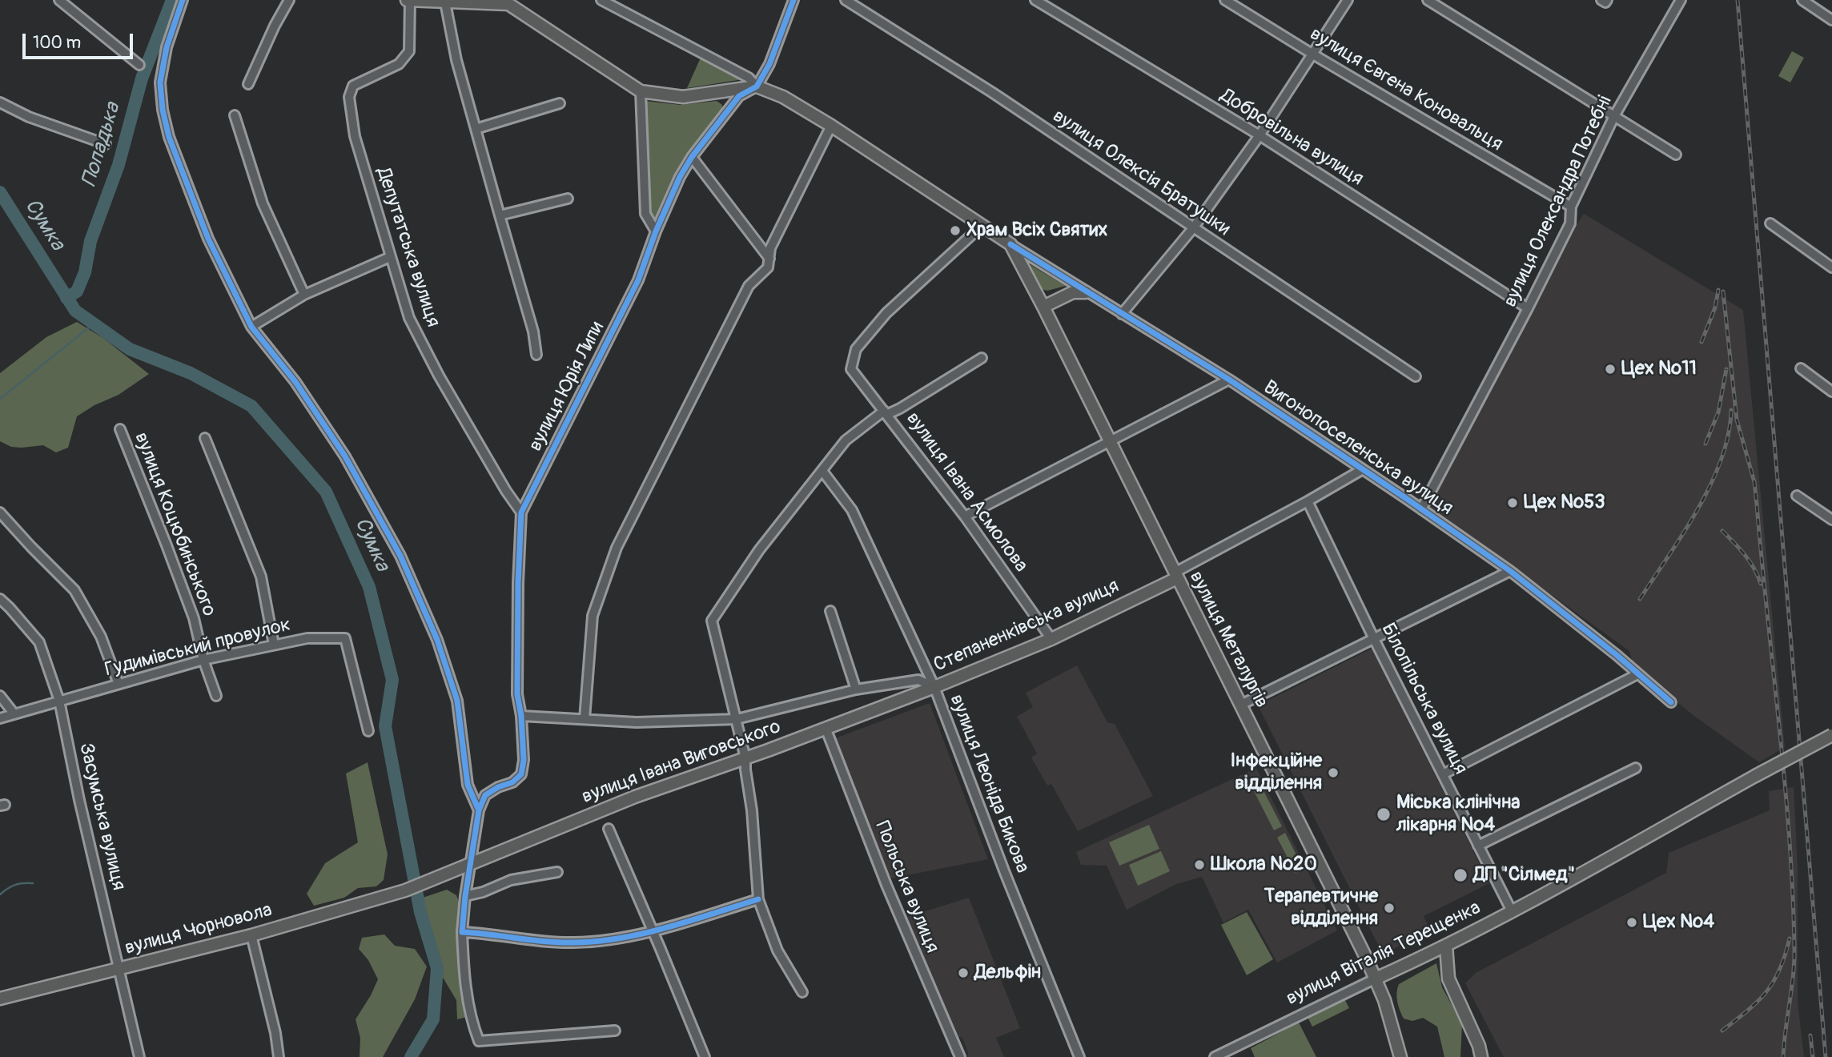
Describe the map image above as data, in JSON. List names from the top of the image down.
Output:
{
  "streets": {
    "main road": [
      "Вигонопоселенська вулиця",
      "Степаненківська вулиця",
      "вулиця Металургів",
      "вулиця Івана Виговського",
      "вулиця Чорновола",
      "вулиця Віталія Терещенка"
    ],
    "street": [
      "вулиця Євгена Коновальця",
      "Добровільна вулиця",
      "вулиця Олексія Братушки",
      "вулиця Олександра Потебні",
      "Депутатська вулиця",
      "вулиця Юрія Липи",
      "вулиця Івана Асмолова",
      "вулиця Коцюбинського",
      "Гудимівський провулок",
      "Білопільська вулиця",
      "вулиця Леоніда Бикова",
      "Засумська вулиця",
      "Польська вулиця"
    ]
  },
  "crossings": [
    ["вулиця Євгена Коновальця", "вулиця Олександра Потебні"],
    ["Добровільна вулиця", "вулиця Олександра Потебні"],
    ["вулиця Олександра Потебні", "Вигонопоселенська вулиця"],
    ["Депутатська вулиця", "вулиця Юрія Липи"],
    ["вулиця Юрія Липи", "Вигонопоселенська вулиця"],
    ["вулиця Юрія Липи", "Степаненківська вулиця"],
    ["Вигонопоселенська вулиця", "вулиця Івана Асмолова"],
    ["Вигонопоселенська вулиця", "Степаненківська вулиця"],
    ["Вигонопоселенська вулиця", "вулиця Металургів"],
    ["вулиця Івана Асмолова", "Степаненківська вулиця"],
    ["вулиця Коцюбинського", "Гудимівський провулок"],
    ["Степаненківська вулиця", "вулиця Металургів"],
    ["Степаненківська вулиця", "Білопільська вулиця"],
    ["Степаненківська вулиця", "вулиця Івана Виговського"],
    ["Степаненківська вулиця", "вулиця Леоніда Бикова"],
    ["вулиця Металургів", "вулиця Віталія Терещенка"],
    ["Гудимівський провулок", "Засумська вулиця"],
    ["Білопільська вулиця", "вулиця Віталія Терещенка"],
    ["вулиця Івана Виговського", "вулиця Леоніда Бикова"],
    ["вулиця Івана Виговського", "Польська вулиця"],
    ["вулиця Івана Виговського", "вулиця Чорновола"],
    ["Засумська вулиця", "вулиця Чорновола"]
  ],
  "water": ["Попадька", "Сумка"],
  "places": [
    "Храм Всіх Святих",
    "Цех №11",
    "Цех №53",
    "Інфекційне відділення",
    "Міська клінічна лікарня №4",
    "Школа №20",
    "ДП \"Сілмед\"",
    "Терапевтичне відділення",
    "Цех №4",
    "Дельфін"
  ],
  "scale_bar": "100 m"
}
